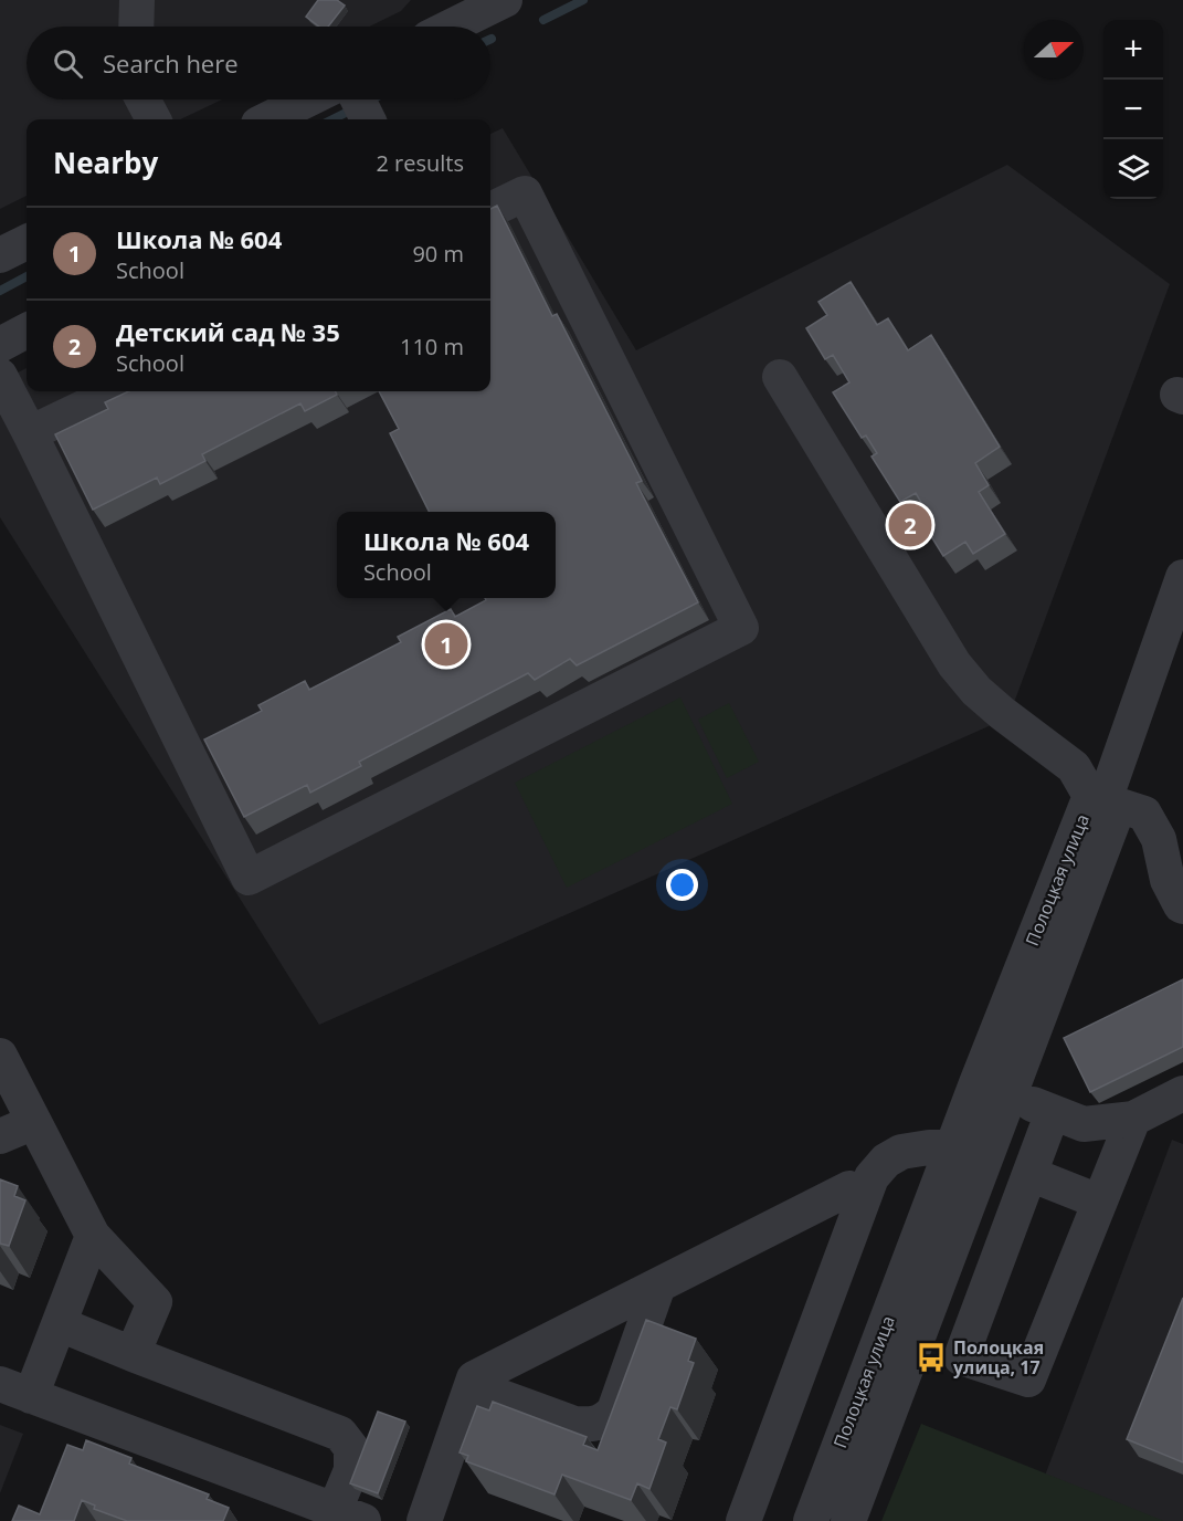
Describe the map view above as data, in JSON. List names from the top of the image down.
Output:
{
  "streets": {
    "street": ["Полоцкая улица"]
  },
  "places": {
    "bus stop": ["Полоцкая улица, 17"]
  },
  "north": "right",
  "page": {
    "map_buttons": ["+", "−"],
    "search": "Search here",
    "heading": ["Nearby", "2 results"],
    "list": [
      {
        "mark": "1",
        "name": "Школа № 604",
        "note": "School",
        "value": "90 m"
      },
      {
        "mark": "2",
        "name": "Детский сад № 35",
        "note": "School",
        "value": "110 m"
      }
    ],
    "pins": ["2", "1"],
    "popup": ["Школа № 604", "School"]
  }
}
